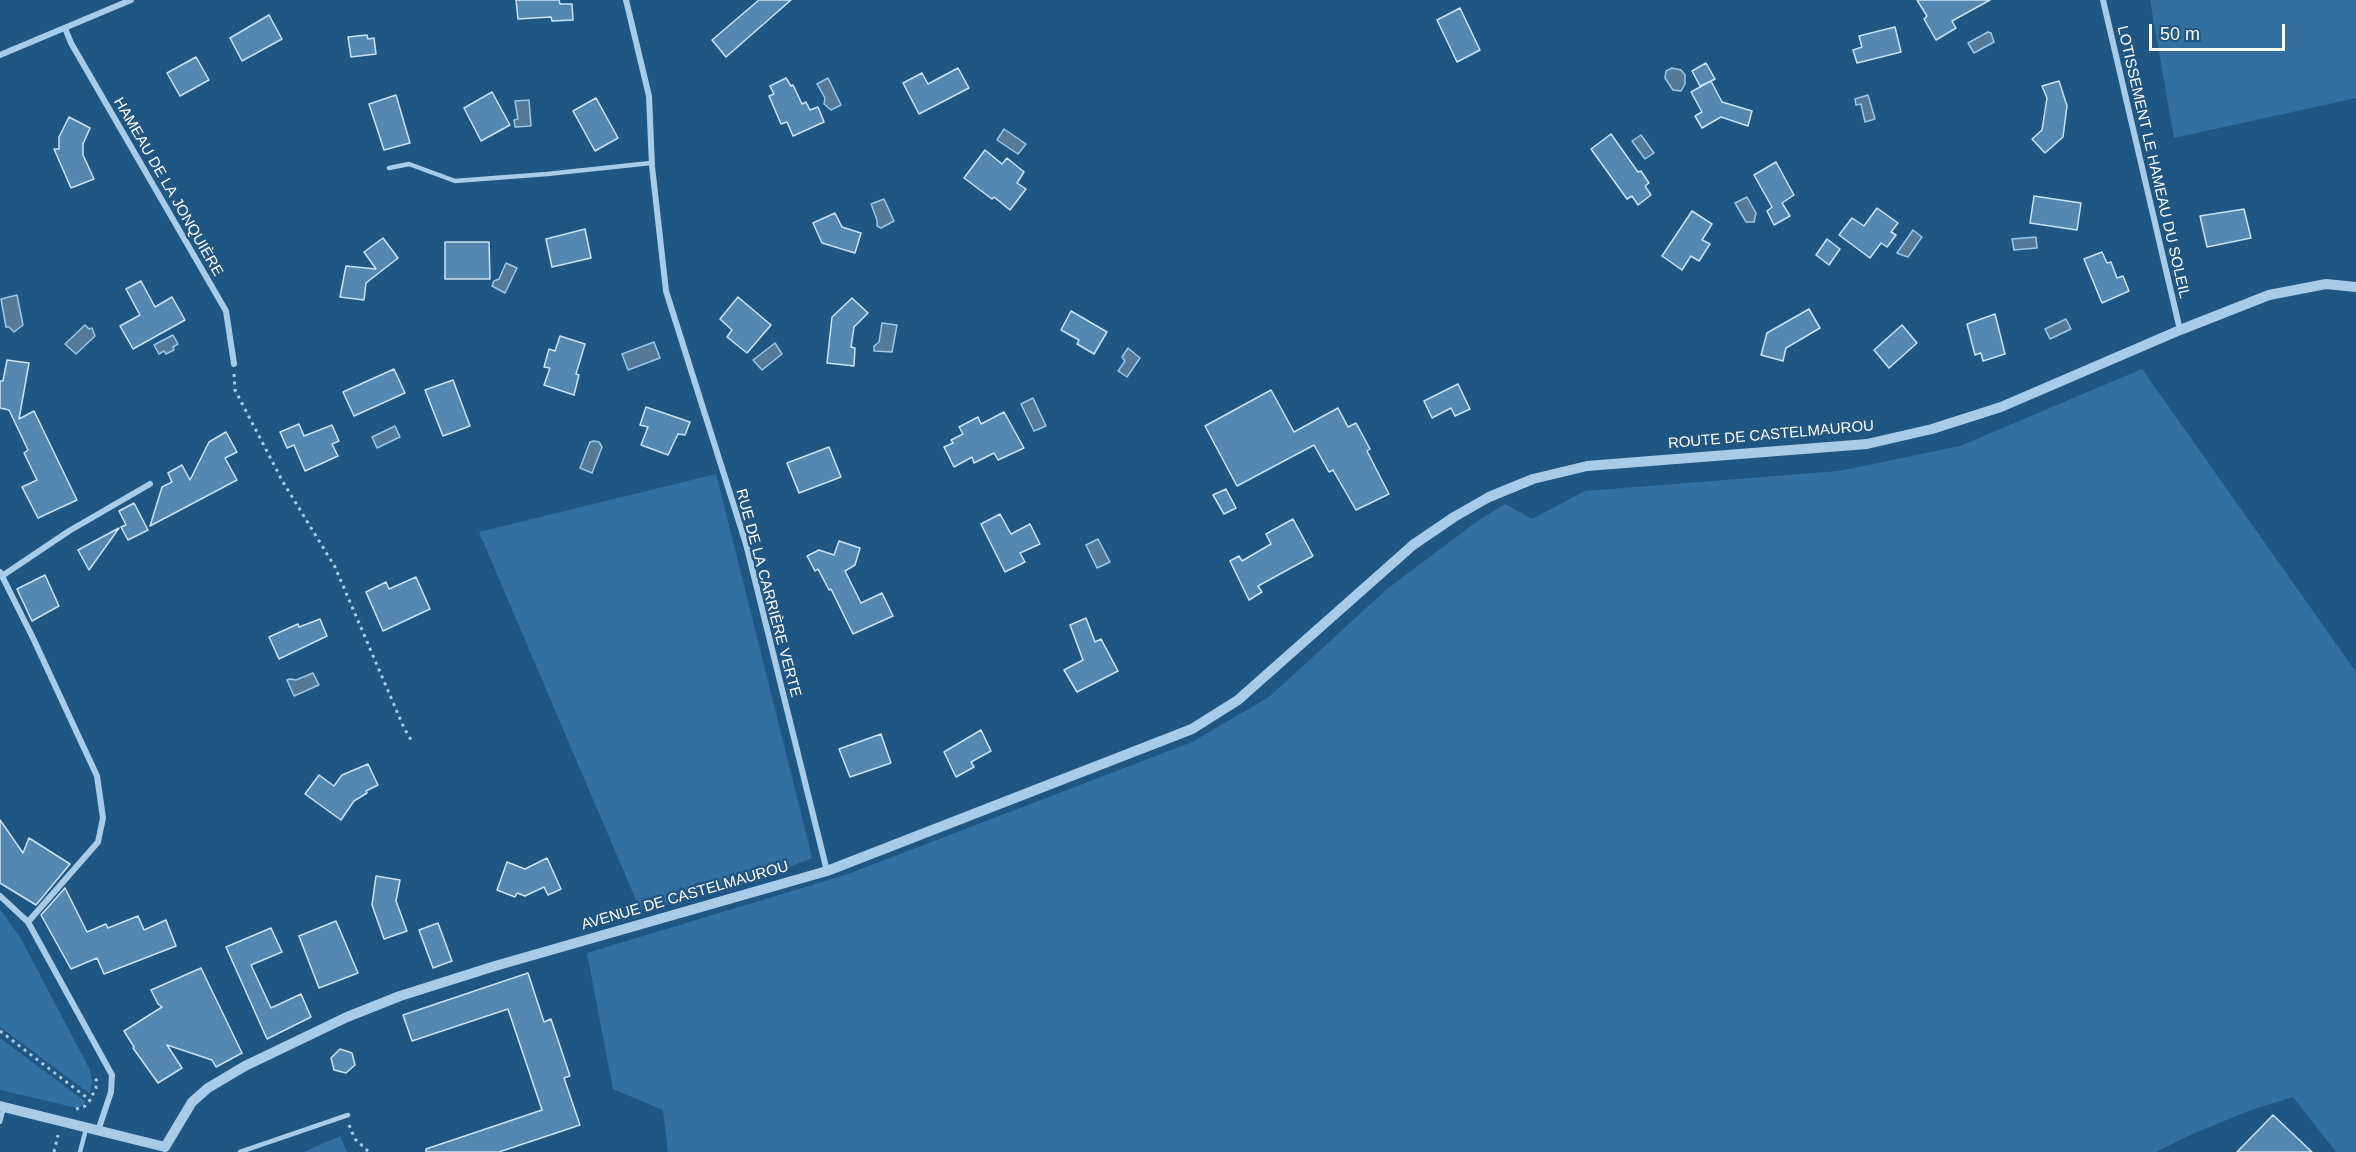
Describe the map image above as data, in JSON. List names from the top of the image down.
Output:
{
  "streets": {
    "street": [
      "LOTISSEMENT LE HAMEAU DU SOLEIL",
      "HAMEAU DE LA JONQUIÈRE",
      "ROUTE DE CASTELMAUROU",
      "RUE DE LA CARRIÈRE VERTE",
      "AVENUE DE CASTELMAUROU"
    ]
  },
  "crossings": [
    ["LOTISSEMENT LE HAMEAU DU SOLEIL", "ROUTE DE CASTELMAUROU"],
    ["ROUTE DE CASTELMAUROU", "AVENUE DE CASTELMAUROU"],
    ["RUE DE LA CARRIÈRE VERTE", "AVENUE DE CASTELMAUROU"]
  ],
  "scale_bar": "50 m"
}
